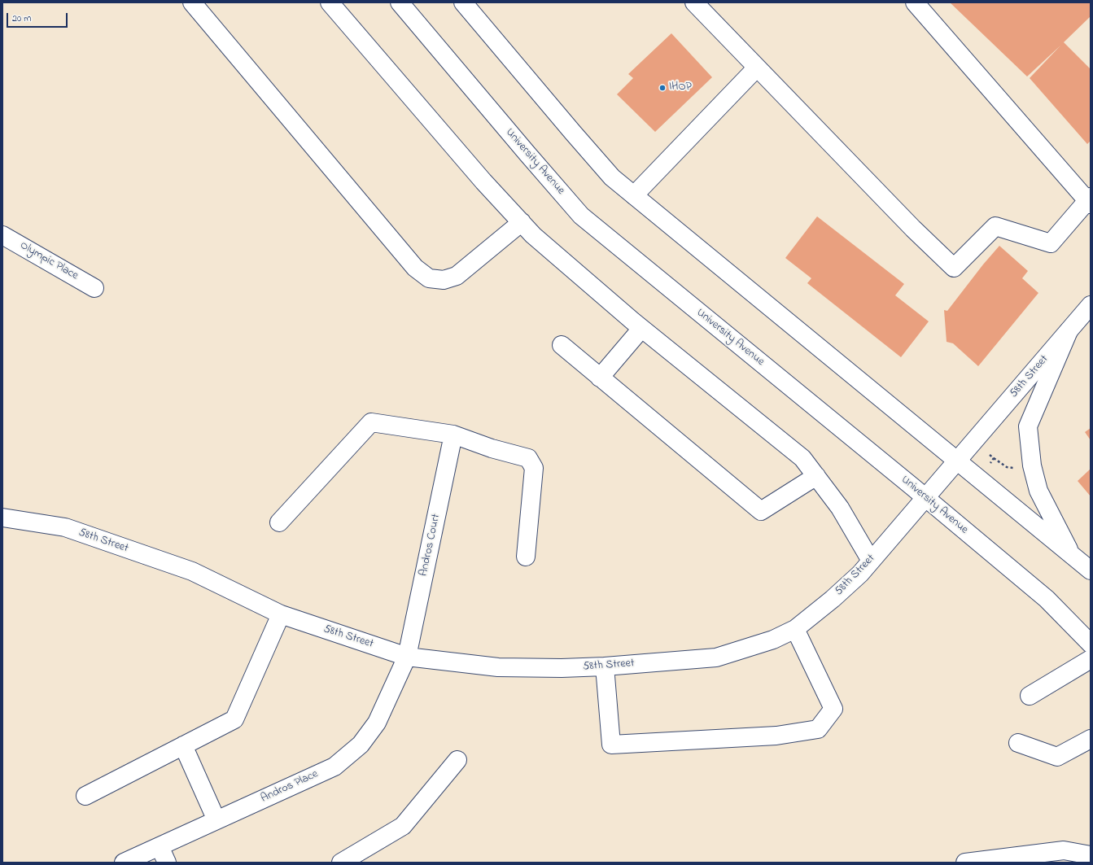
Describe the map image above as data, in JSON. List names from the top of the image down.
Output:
{
  "streets": {
    "main road": [
      "University Avenue",
      "Olympic Place",
      "58th Street",
      "Andros Court",
      "Andros Place"
    ]
  },
  "crossings": [
    ["University Avenue", "58th Street"],
    ["58th Street", "Andros Court"],
    ["58th Street", "Andros Place"],
    ["Andros Court", "Andros Place"]
  ],
  "places": ["IHOP"],
  "scale_bar": "20 m"
}
